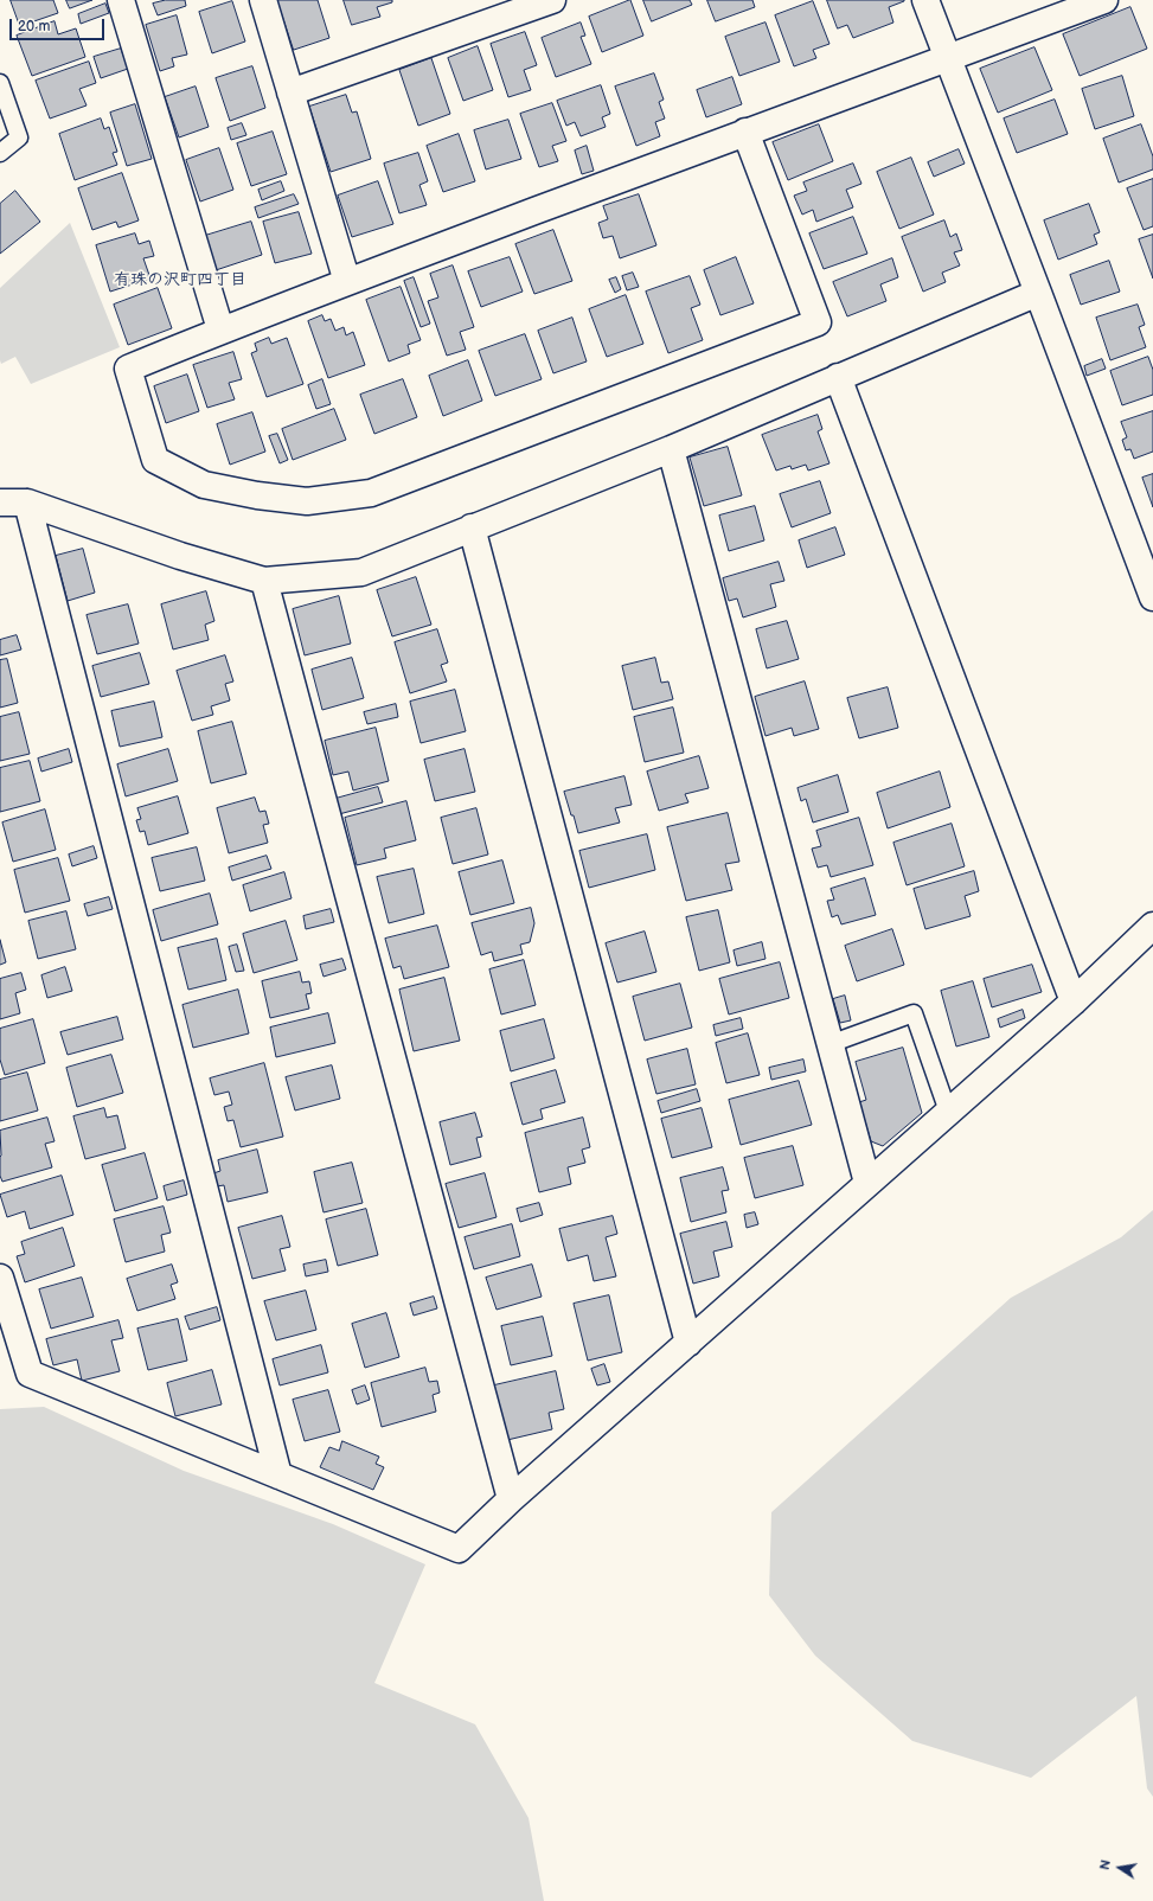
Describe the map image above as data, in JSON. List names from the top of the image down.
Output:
{
  "districts": ["有珠の沢町四丁目"],
  "scale_bar": "20 m",
  "north": "left"
}
